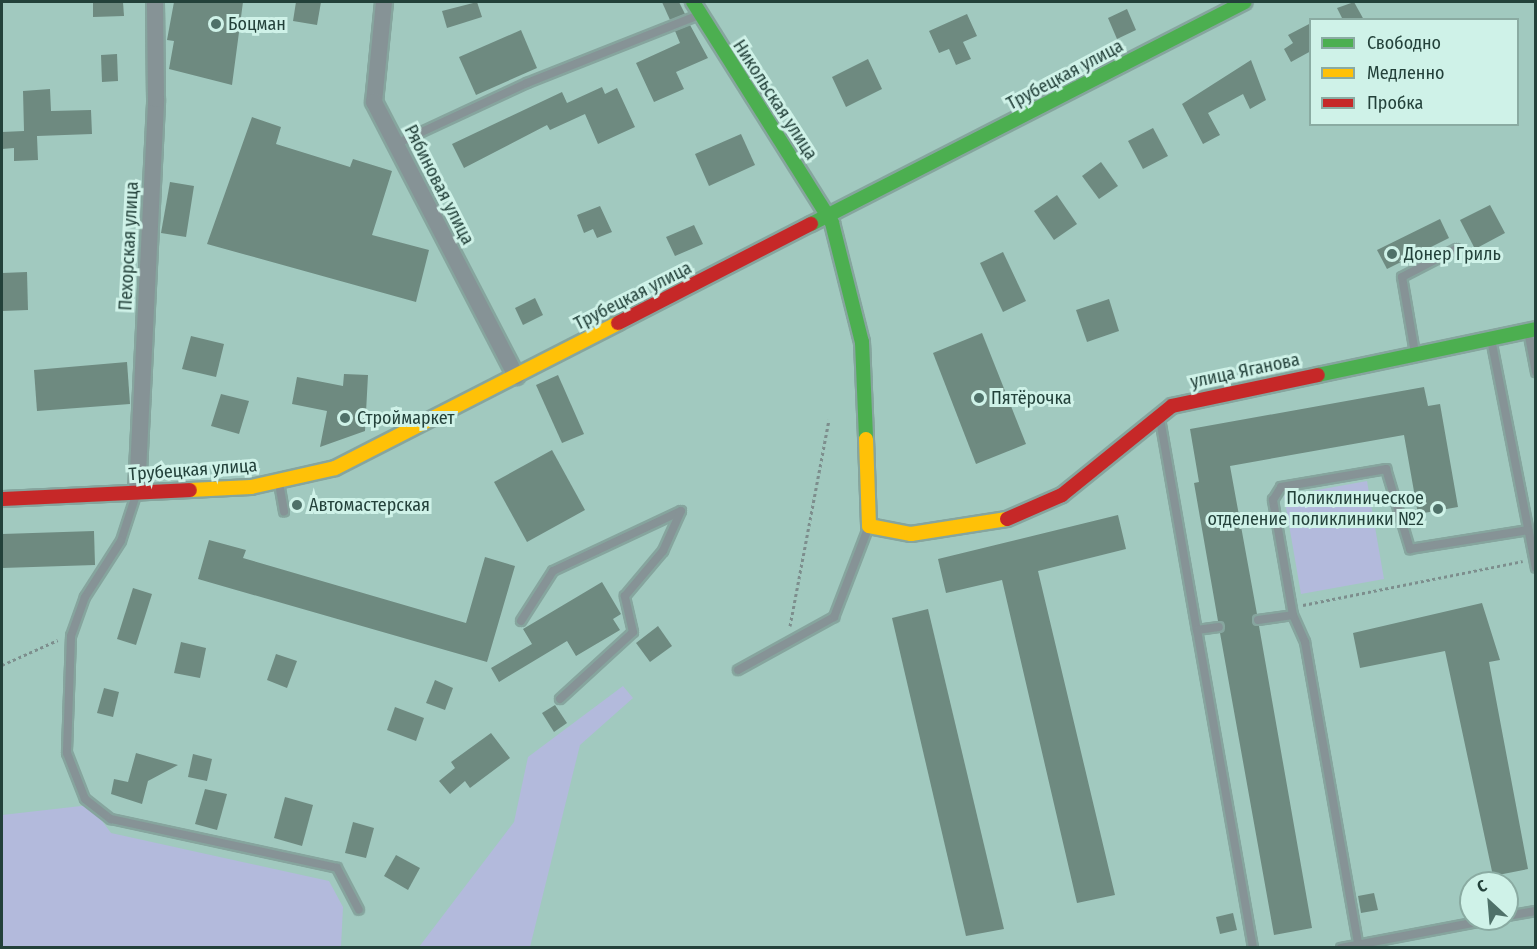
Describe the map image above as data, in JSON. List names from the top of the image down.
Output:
{
  "streets": {
    "main road": ["Трубецкая улица", "Никольская улица", "улица Яганова"],
    "street": ["Рябиновая улица", "Пехорская улица"]
  },
  "crossings": [
    ["Трубецкая улица", "Никольская улица"],
    ["Трубецкая улица", "Рябиновая улица"],
    ["Трубецкая улица", "Пехорская улица"],
    ["Никольская улица", "улица Яганова"]
  ],
  "places": [
    "Боцман",
    "Донер Гриль",
    "Пятёрочка",
    "Строймаркет",
    "Автомастерская",
    "Поликлиническое отделение поликлиники №2"
  ],
  "legend": ["Свободно", "Медленно", "Пробка"],
  "north": "top left"
}
